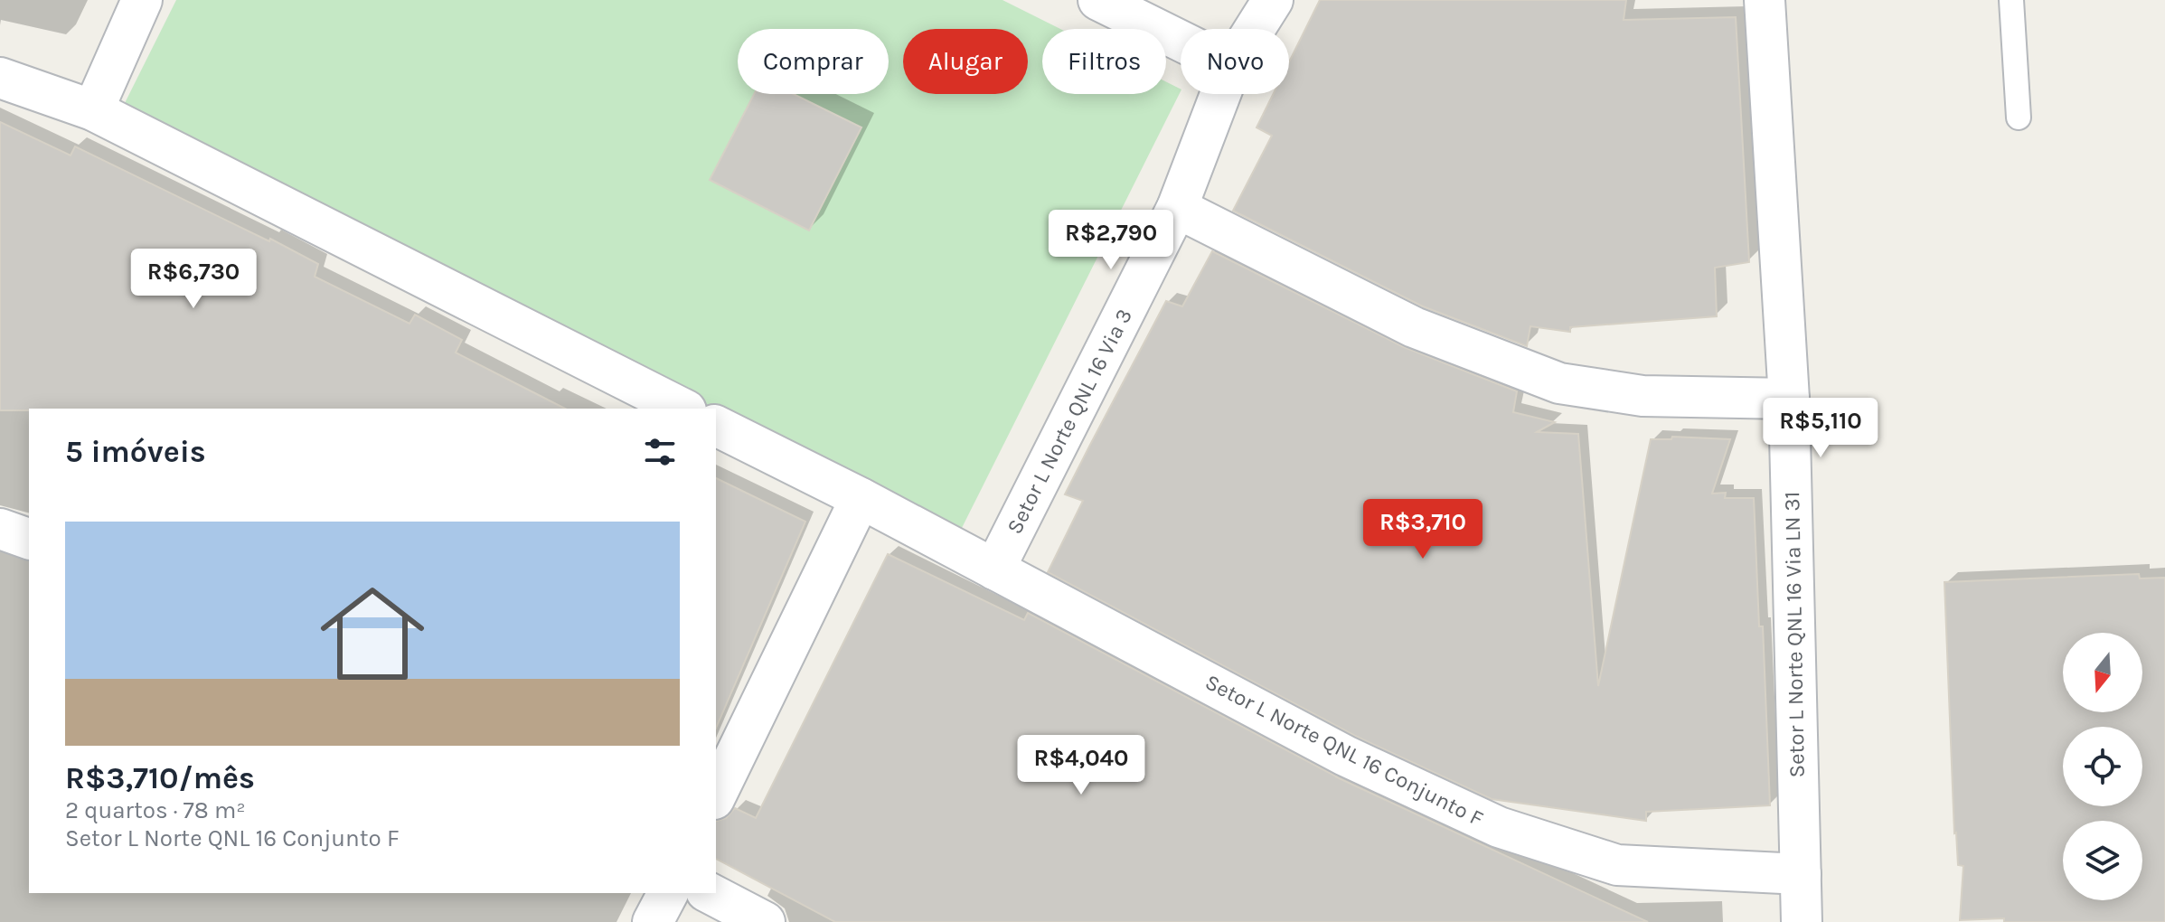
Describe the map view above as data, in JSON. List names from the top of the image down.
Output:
{
  "streets": {
    "street": ["Setor L Norte QNL 16 Via 3", "Setor L Norte QNL 16 Via LN 31", "Setor L Norte QNL 16 Conjunto F"]
  },
  "crossings": [
    ["Setor L Norte QNL 16 Via 3", "Setor L Norte QNL 16 Conjunto F"],
    ["Setor L Norte QNL 16 Via LN 31", "Setor L Norte QNL 16 Conjunto F"]
  ],
  "north": "bottom",
  "page": {
    "chip": [
      "Comprar",
      "Alugar",
      "Filtros",
      "Novo"
    ],
    "price": [
      "R$2,790",
      "R$6,730",
      "R$5,110",
      "R$3,710",
      "R$4,040"
    ],
    "heading": "5 imóveis",
    "list": [
      {
        "name": "R$3,710/mês",
        "note": "2 quartos · 78 m² · Setor L Norte QNL 16 Conjunto F"
      }
    ]
  }
}
